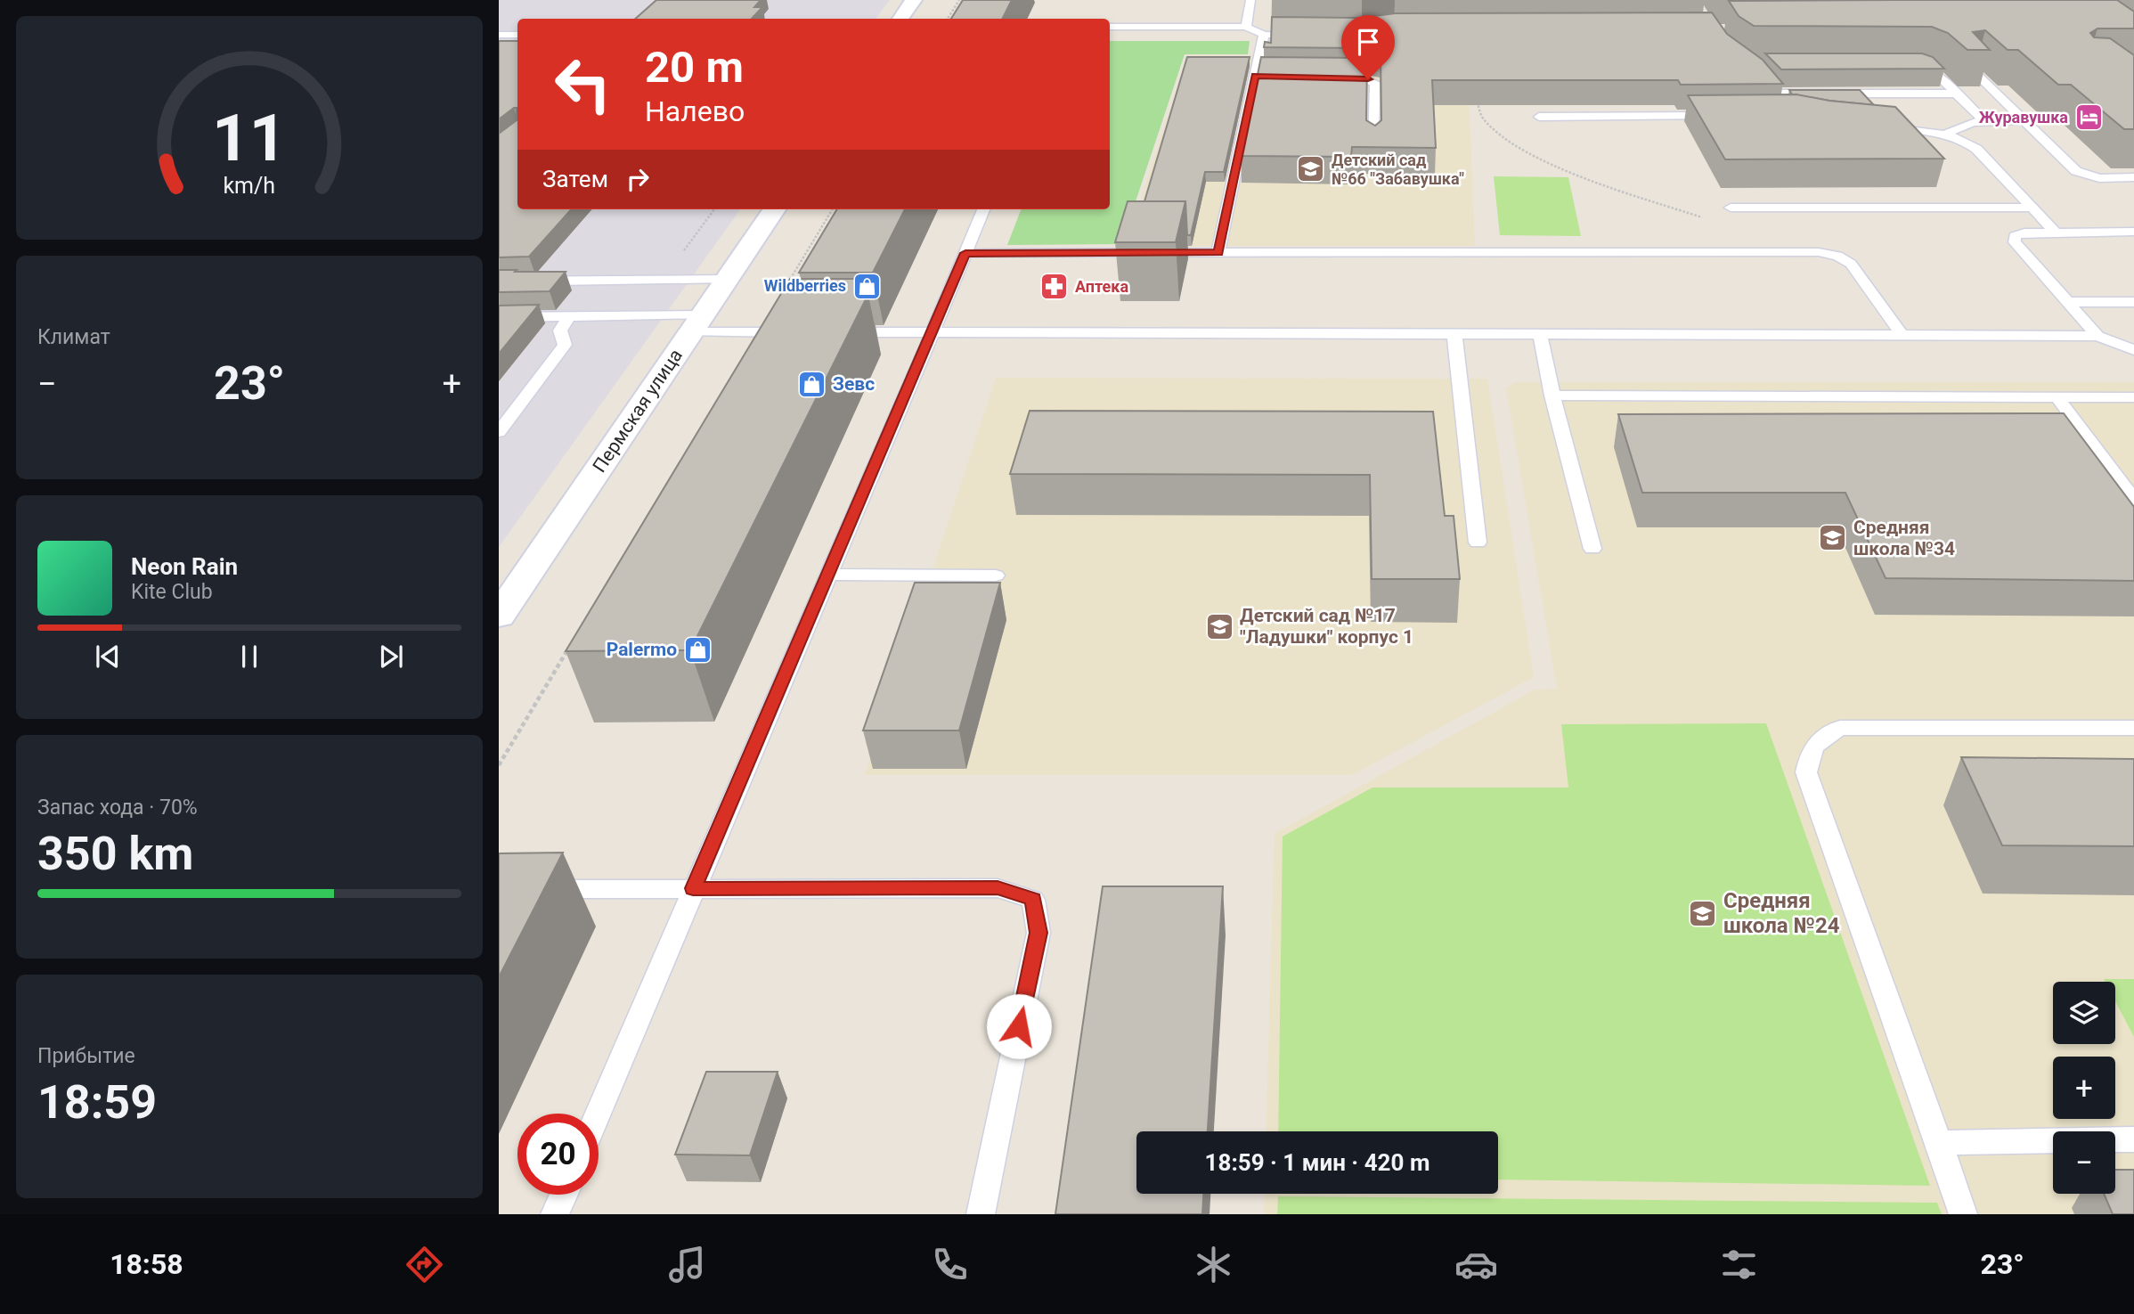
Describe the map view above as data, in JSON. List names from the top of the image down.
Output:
{
  "streets": {
    "street": ["Пермская улица"]
  },
  "places": {
    "hotel": ["Журавушка"],
    "school or university": [
      "Детский сад №66 \"Забавушка\"",
      "Средняя школа №34",
      "Детский сад №17 \"Ладушки\" корпус 1",
      "Средняя школа №24"
    ],
    "shop": ["Wildberries", "Зевс", "Palermo"],
    "pharmacy": ["Аптека"]
  },
  "page": {
    "turn": ["20 m", "Налево"],
    "then": "Затем",
    "tile": [
      "Климат",
      ["Запас хода · 70%", "350 km"],
      ["Прибытие", "18:59"]
    ],
    "heat": ["−", "23°", "+"],
    "song": ["Neon Rain", "Kite Club"],
    "map_buttons": ["+", "−"],
    "limit": "20",
    "trip": "18:59 · 1 мин · 420 m",
    "tabs": ["18:58", "23°"],
    "gauge": ["11", "km/h"]
  }
}
